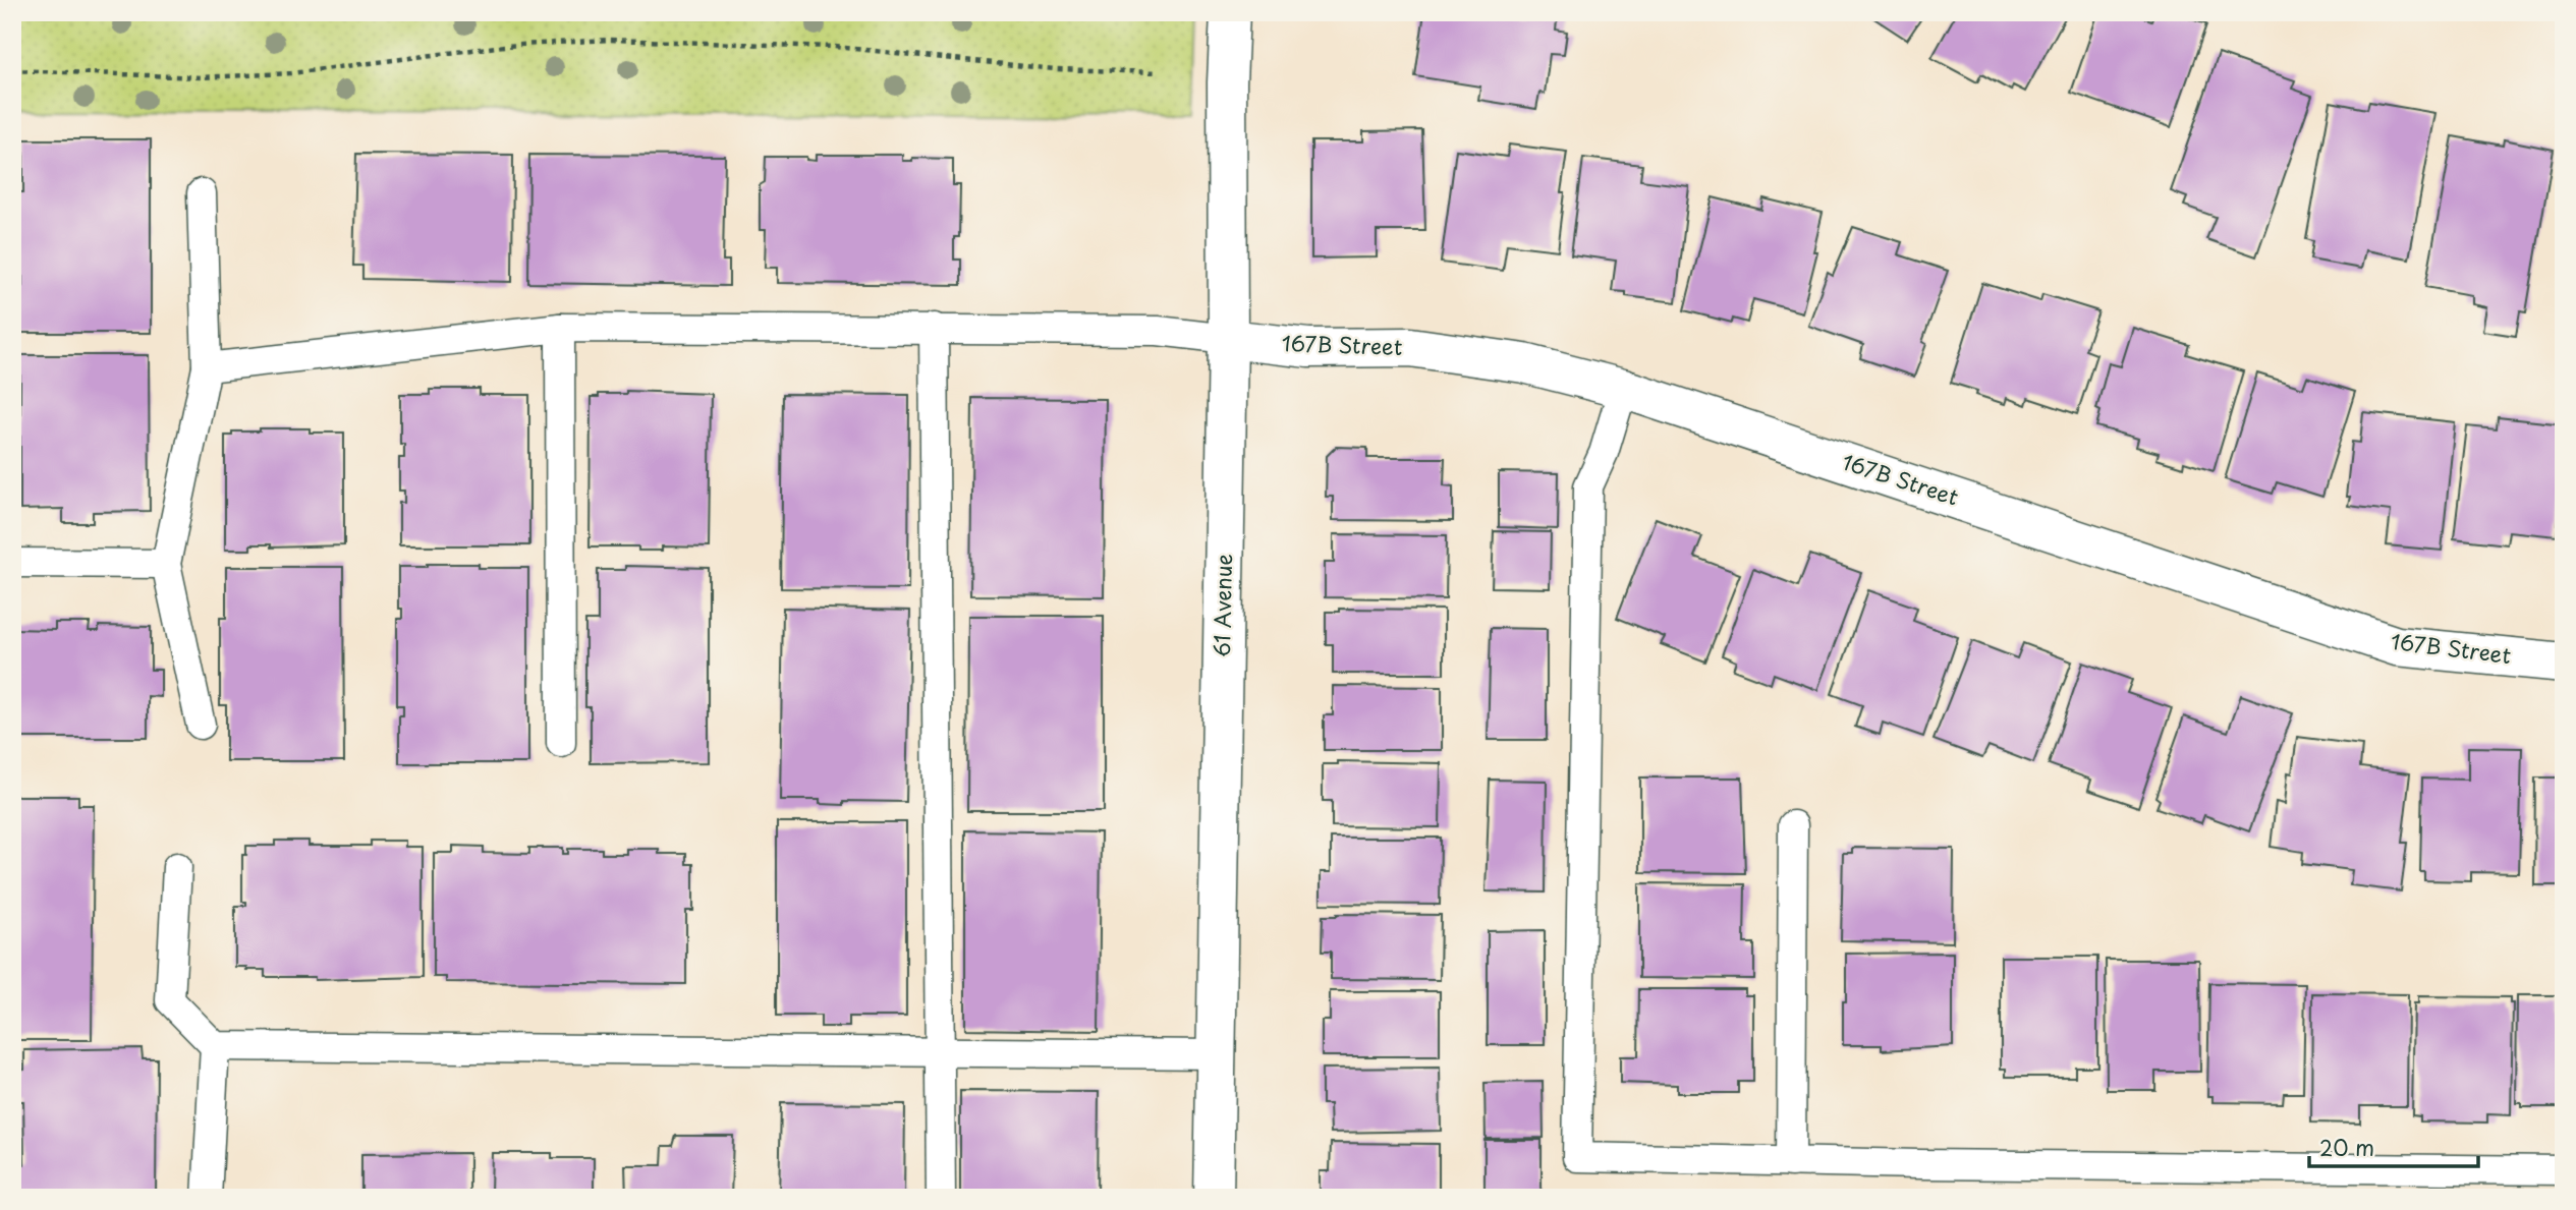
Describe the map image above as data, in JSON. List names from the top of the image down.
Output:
{
  "streets": {
    "street": ["167B Street", "61 Avenue"]
  },
  "crossings": [
    ["167B Street", "61 Avenue"]
  ],
  "scale_bar": "20 m"
}
